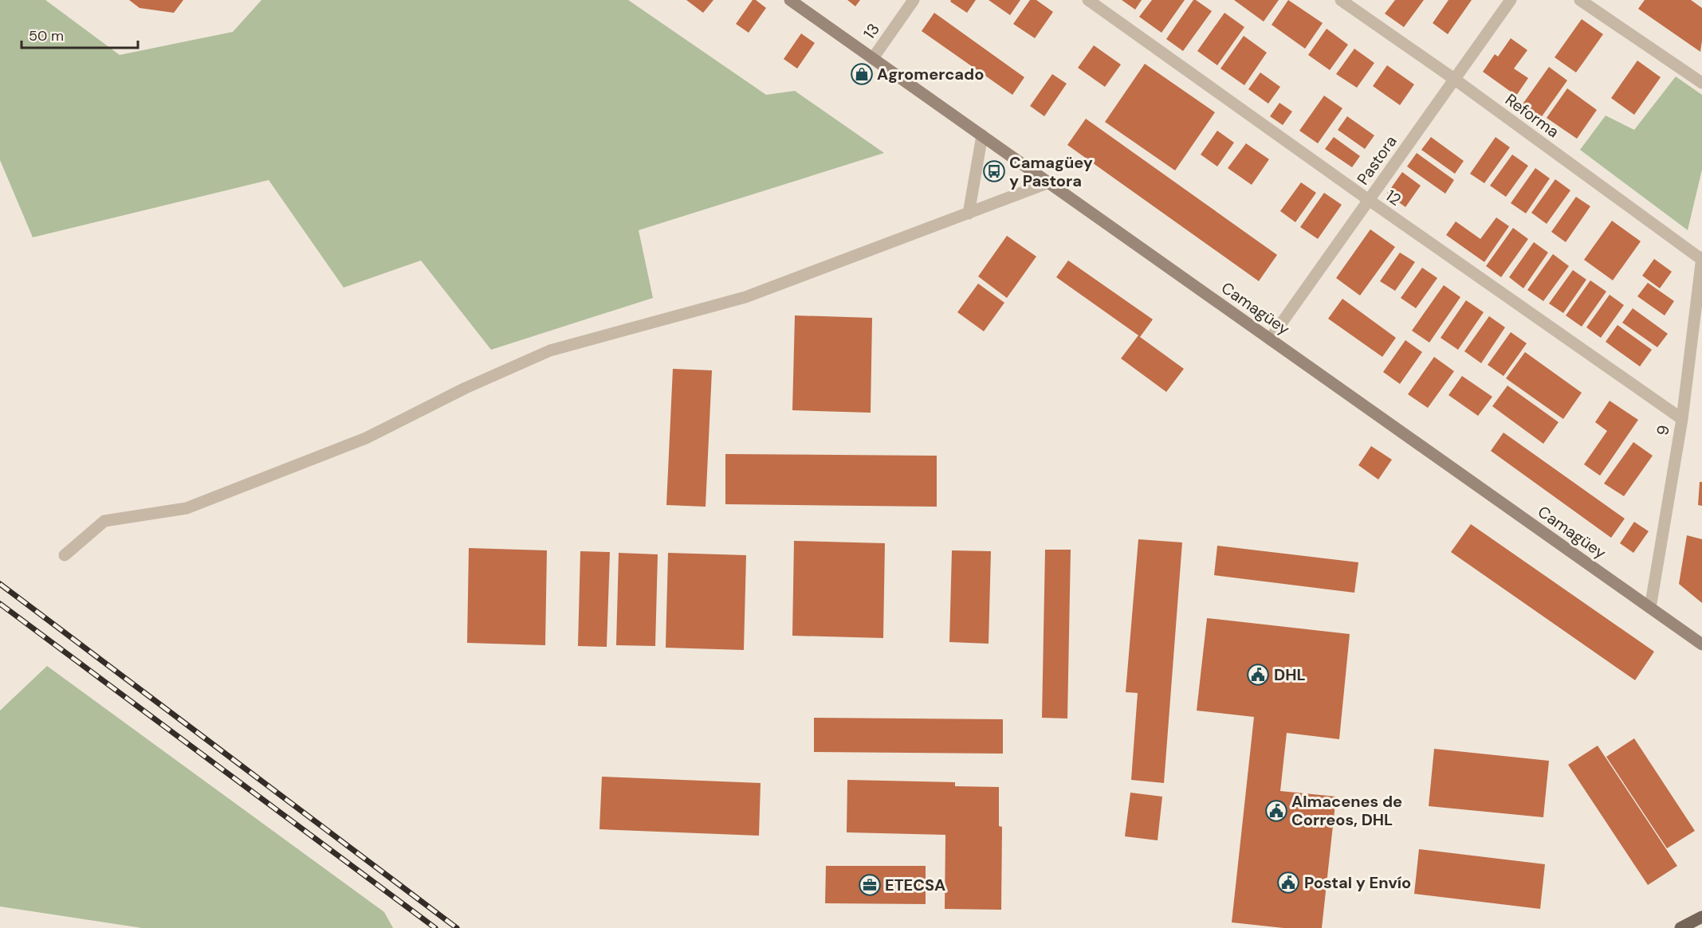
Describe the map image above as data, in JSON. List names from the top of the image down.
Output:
{
  "streets": {
    "main road": ["Camagüey"],
    "street": [
      "13",
      "Reforma",
      "Pastora",
      "12",
      "9"
    ]
  },
  "crossings": [
    ["13", "Camagüey"],
    ["Reforma", "Pastora"],
    ["Reforma", "9"],
    ["Pastora", "12"],
    ["Pastora", "Camagüey"],
    ["12", "9"],
    ["Camagüey", "9"]
  ],
  "places": {
    "shop": ["Agromercado"],
    "bus stop": ["Camagüey y Pastora"],
    "public building": ["DHL", "Almacenes de Correos, DHL", "Postal y Envío"],
    "office": ["ETECSA"]
  },
  "scale_bar": "50 m"
}
